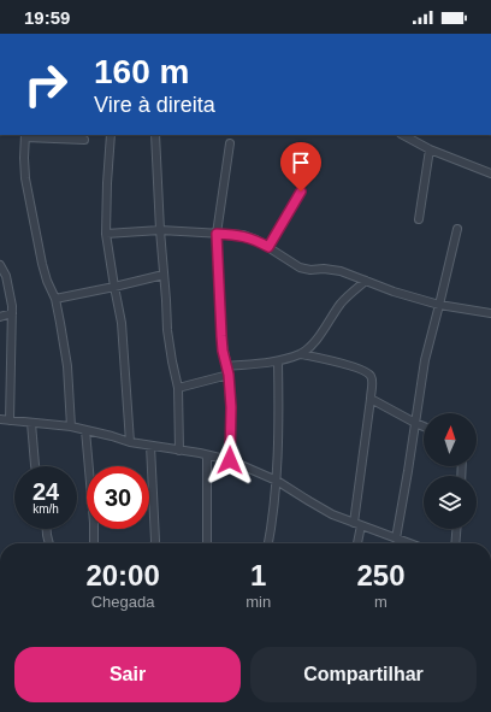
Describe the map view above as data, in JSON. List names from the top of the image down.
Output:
{
  "north": "top",
  "page": {
    "status": "19:59",
    "turn": ["160 m", "Vire à direita"],
    "speed": "24 km/h",
    "limit": "30",
    "eta": [
      "20:00",
      "Chegada",
      "1",
      "min",
      "250",
      "m"
    ],
    "buttons": ["Sair", "Compartilhar"]
  }
}
